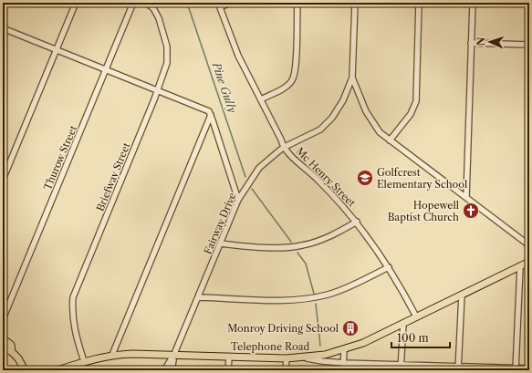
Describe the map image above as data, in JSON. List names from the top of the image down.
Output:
{
  "streets": {
    "main road": ["Telephone Road"],
    "street": [
      "Thurow Street",
      "Briefway Street",
      "Mc Henry Street",
      "Fairway Drive"
    ]
  },
  "crossings": [
    ["Briefway Street", "Telephone Road"],
    ["Mc Henry Street", "Fairway Drive"],
    ["Mc Henry Street", "Telephone Road"],
    ["Fairway Drive", "Telephone Road"]
  ],
  "water": ["Pine Gully"],
  "places": {
    "school or university": ["Golfcrest Elementary School"],
    "church": ["Hopewell Baptist Church"],
    "building": ["Monroy Driving School"]
  },
  "scale_bar": "100 m",
  "north": "left"
}
